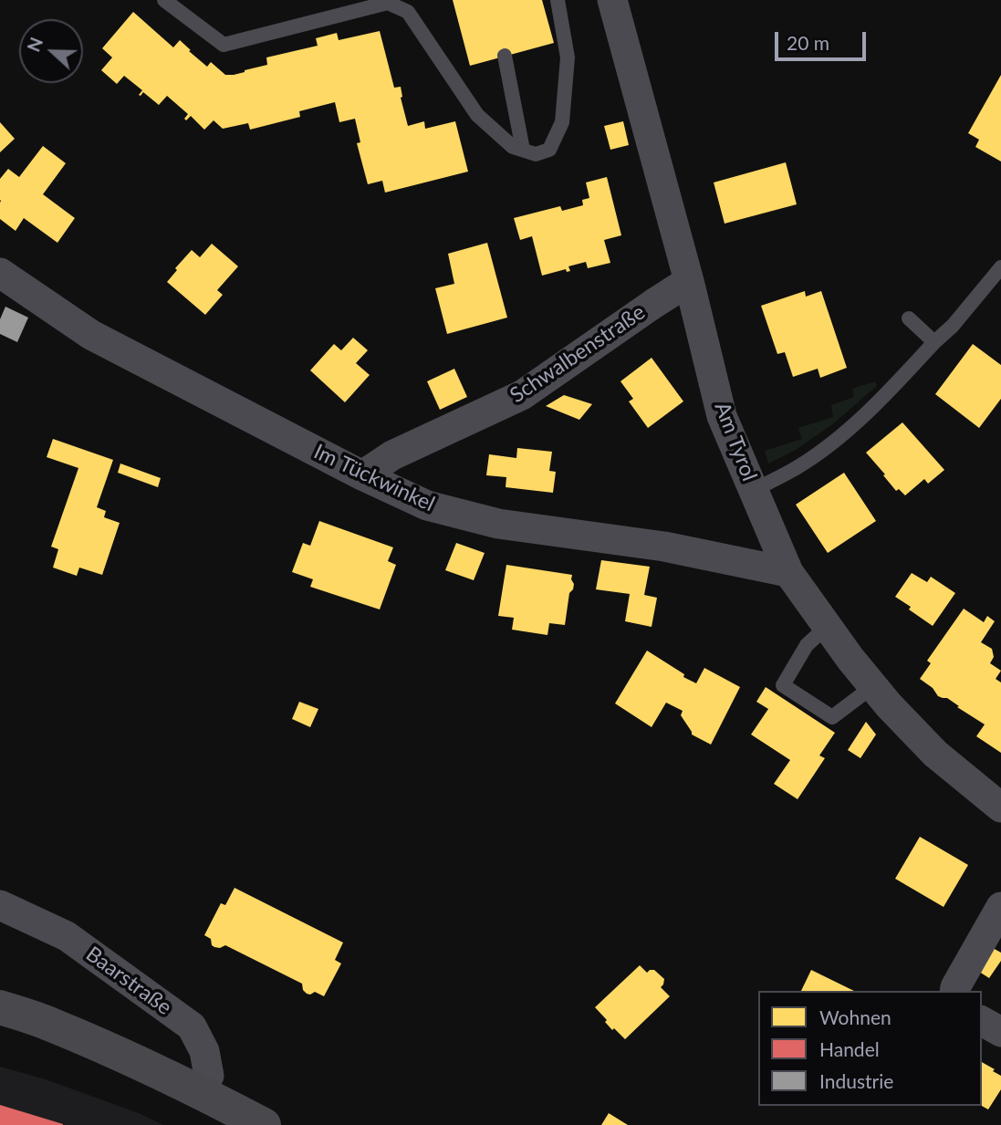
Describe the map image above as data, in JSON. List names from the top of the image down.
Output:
{
  "streets": {
    "street": [
      "Schwalbenstraße",
      "Am Tyrol",
      "Im Tückwinkel",
      "Baarstraße"
    ]
  },
  "crossings": [
    ["Schwalbenstraße", "Am Tyrol"],
    ["Schwalbenstraße", "Im Tückwinkel"],
    ["Am Tyrol", "Im Tückwinkel"]
  ],
  "legend": ["Wohnen", "Handel", "Industrie"],
  "scale_bar": "20 m",
  "north": "left"
}
